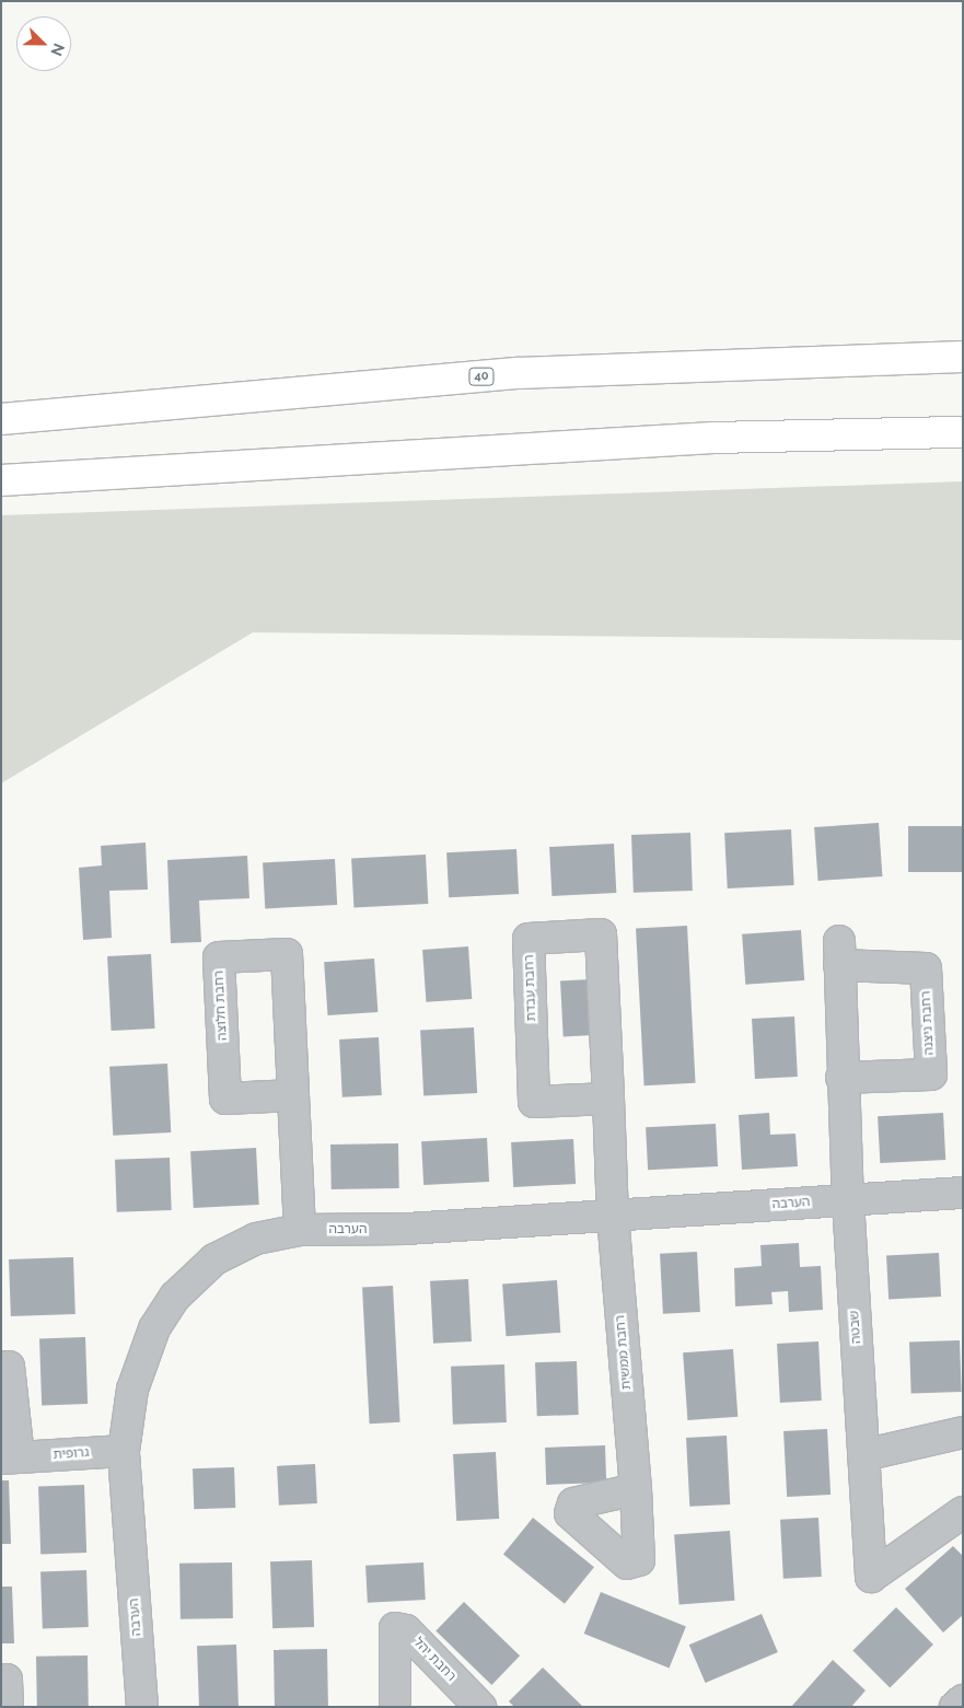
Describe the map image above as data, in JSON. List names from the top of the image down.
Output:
{
  "streets": {
    "highway": ["40"],
    "street": [
      "רחבת עבדת",
      "רחבת חלוצה",
      "רחבת ניצנה",
      "הערבה",
      "שבטה",
      "רחבת ממשית",
      "גרופית",
      "רחבת יהל"
    ]
  },
  "crossings": [
    ["רחבת עבדת", "הערבה"],
    ["רחבת עבדת", "רחבת ממשית"],
    ["רחבת חלוצה", "הערבה"],
    ["רחבת ניצנה", "הערבה"],
    ["רחבת ניצנה", "שבטה"],
    ["הערבה", "שבטה"],
    ["הערבה", "רחבת ממשית"],
    ["הערבה", "גרופית"]
  ],
  "north": "bottom right"
}
